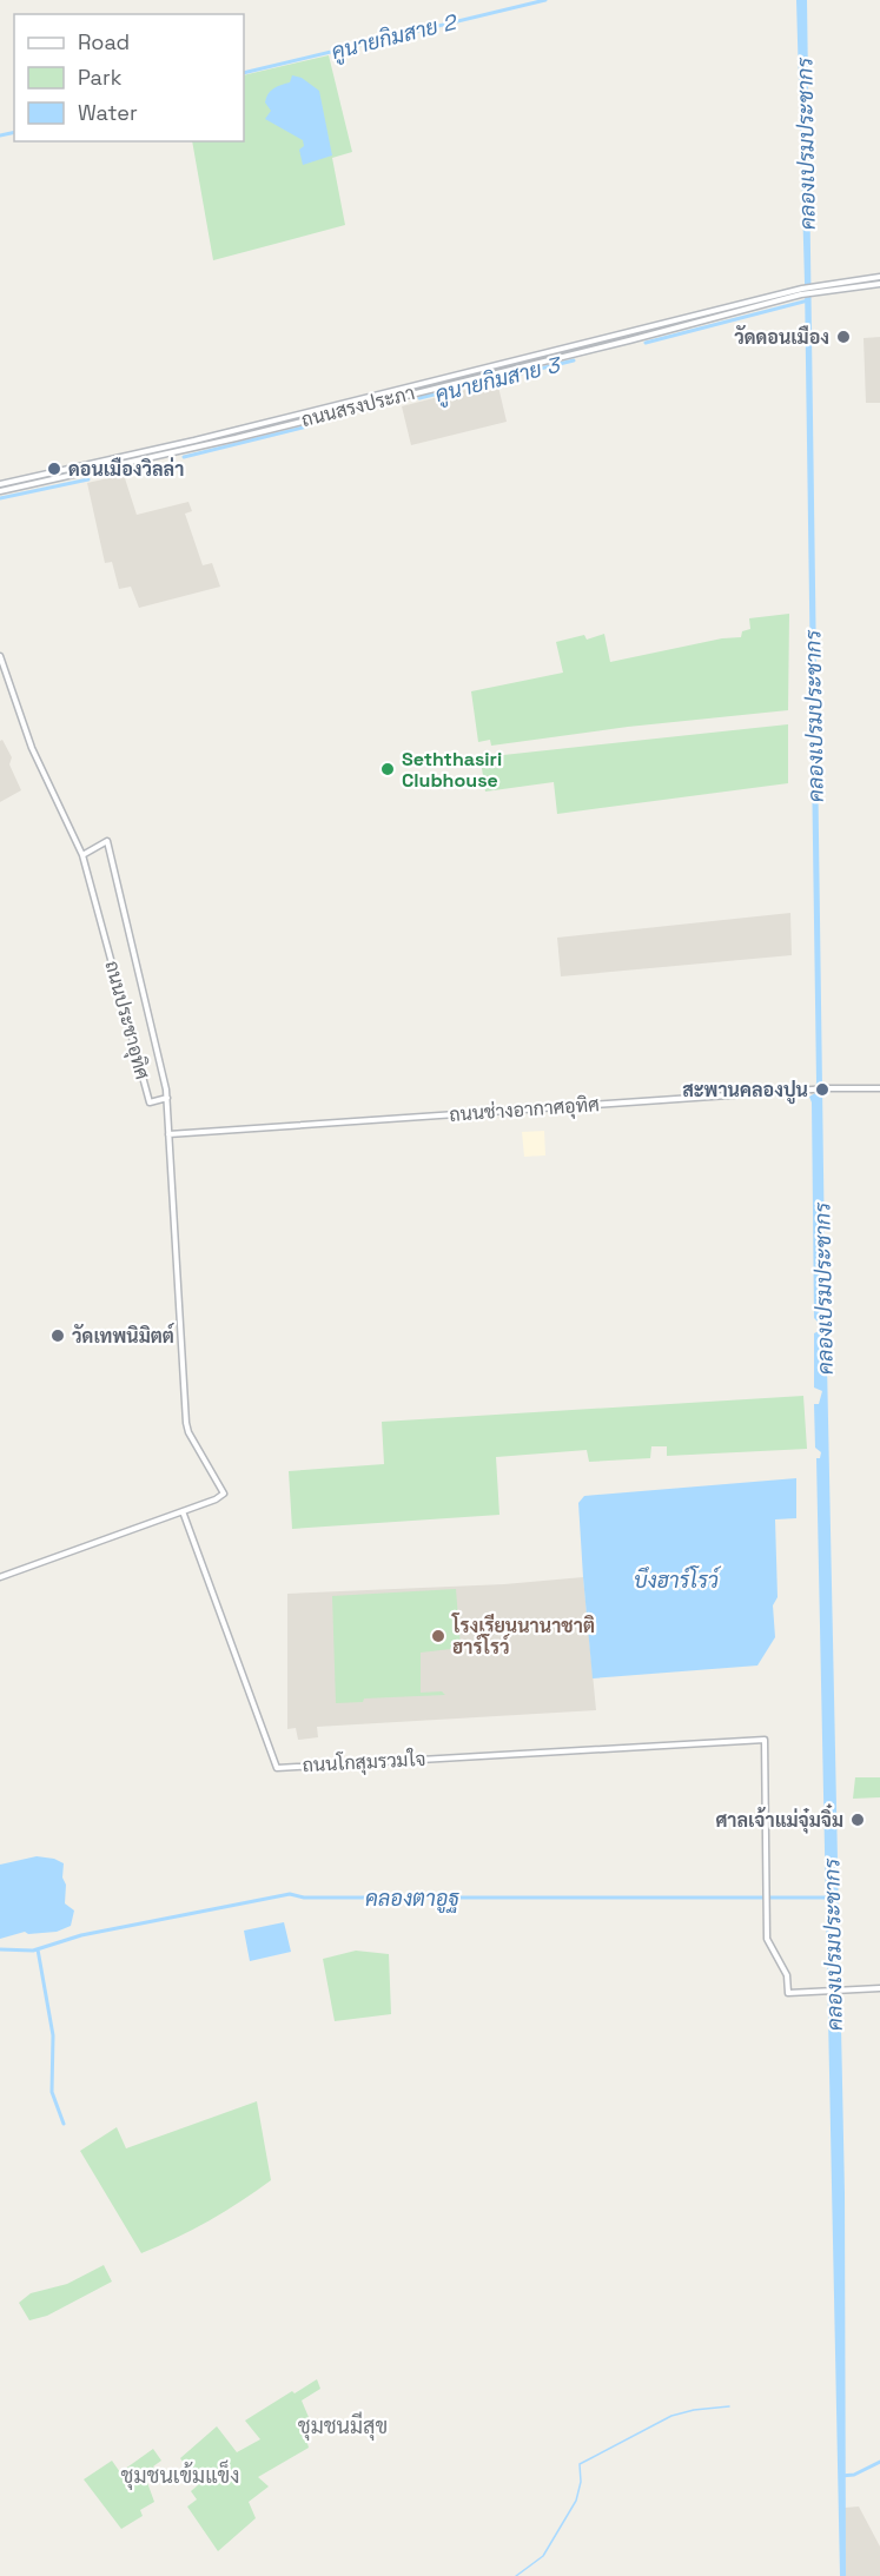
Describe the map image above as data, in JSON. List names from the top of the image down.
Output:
{
  "streets": {
    "street": [
      "ถนนสรงประภา",
      "ถนนประชาอุทิศ",
      "ถนนช่างอากาศอุทิศ",
      "ถนนโกสุมรวมใจ"
    ]
  },
  "crossings": [
    ["ถนนประชาอุทิศ", "ถนนช่างอากาศอุทิศ"],
    ["ถนนประชาอุทิศ", "ถนนโกสุมรวมใจ"]
  ],
  "districts": ["ชุมชนมีสุข", "ชุมชนเข้มแข็ง"],
  "water": [
    "คูนายกิมสาย 2",
    "คลองเปรมประชากร",
    "คูนายกิมสาย 3",
    "บึงฮาร์โรว์",
    "คลองตาอูฐ"
  ],
  "places": [
    "วัดดอนเมือง",
    "ดอนเมืองวิลล่า",
    "Seththasiri Clubhouse",
    "สะพานคลองปูน",
    "วัดเทพนิมิตต์",
    "โรงเรียนนานาชาติ ฮาร์โรว์",
    "ศาลเจ้าแม่จุ๋มจิ๋ม"
  ],
  "legend": ["Road", "Park", "Water"]
}
